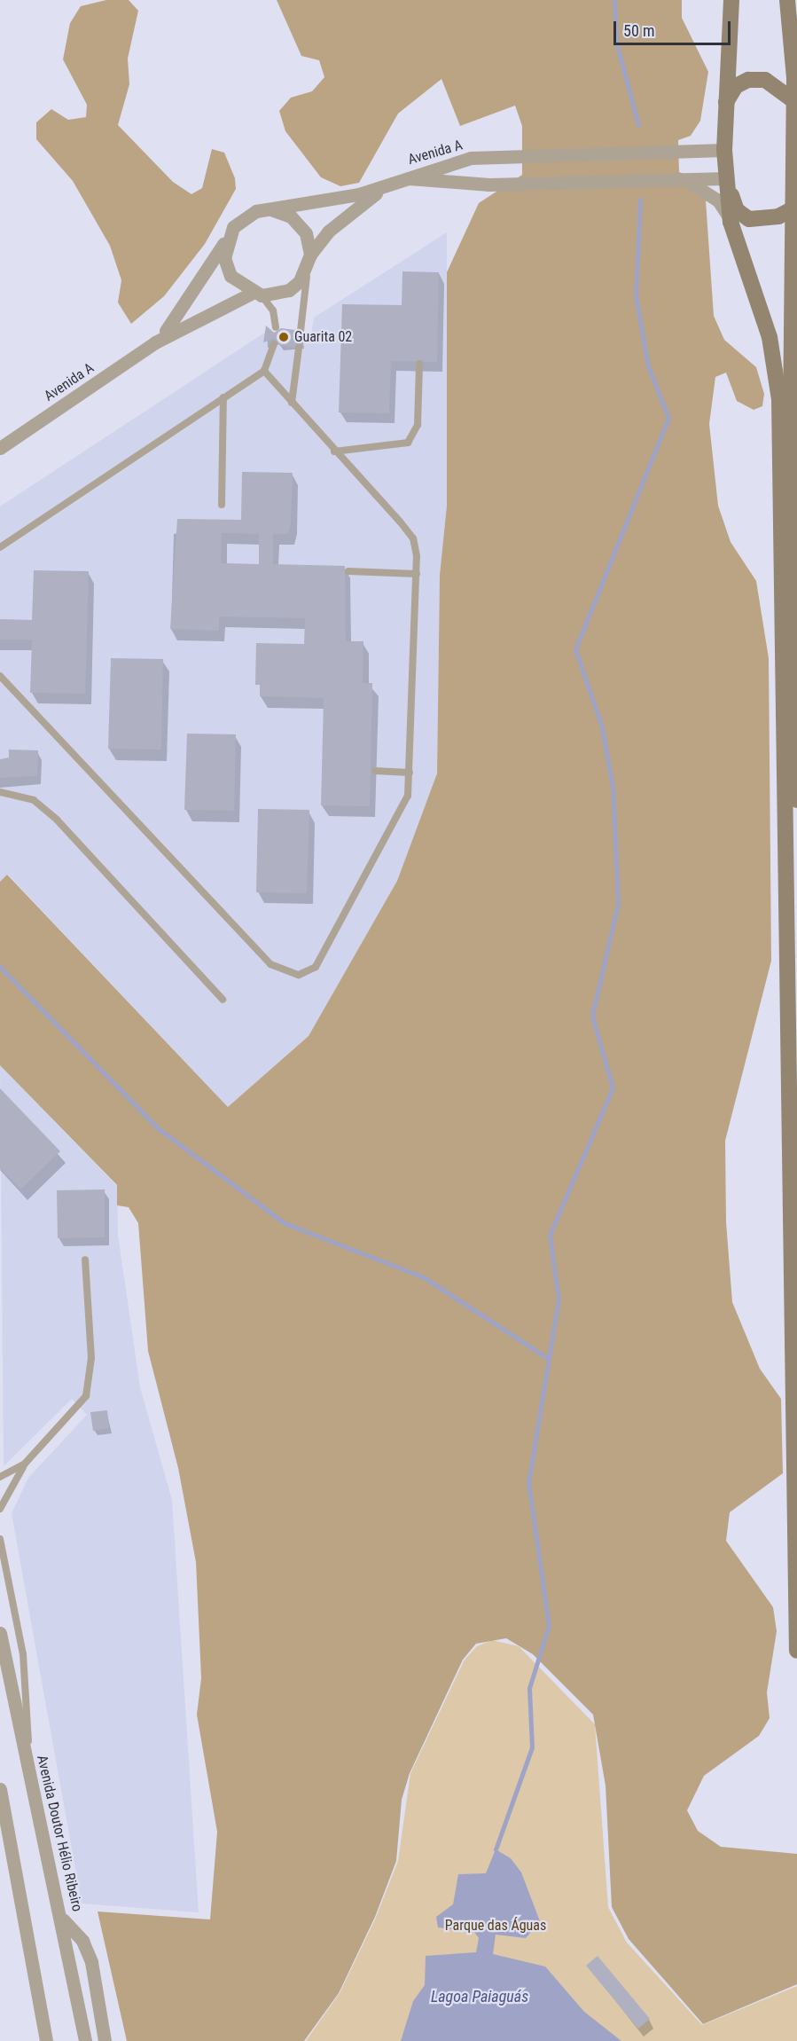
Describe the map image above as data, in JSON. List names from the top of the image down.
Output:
{
  "streets": {
    "street": ["Avenida A", "Avenida Doutor Hélio Ribeiro"]
  },
  "water": ["Lagoa Paiaguás"],
  "parks": ["Parque das Águas"],
  "places": ["Guarita 02"],
  "scale_bar": "50 m"
}
